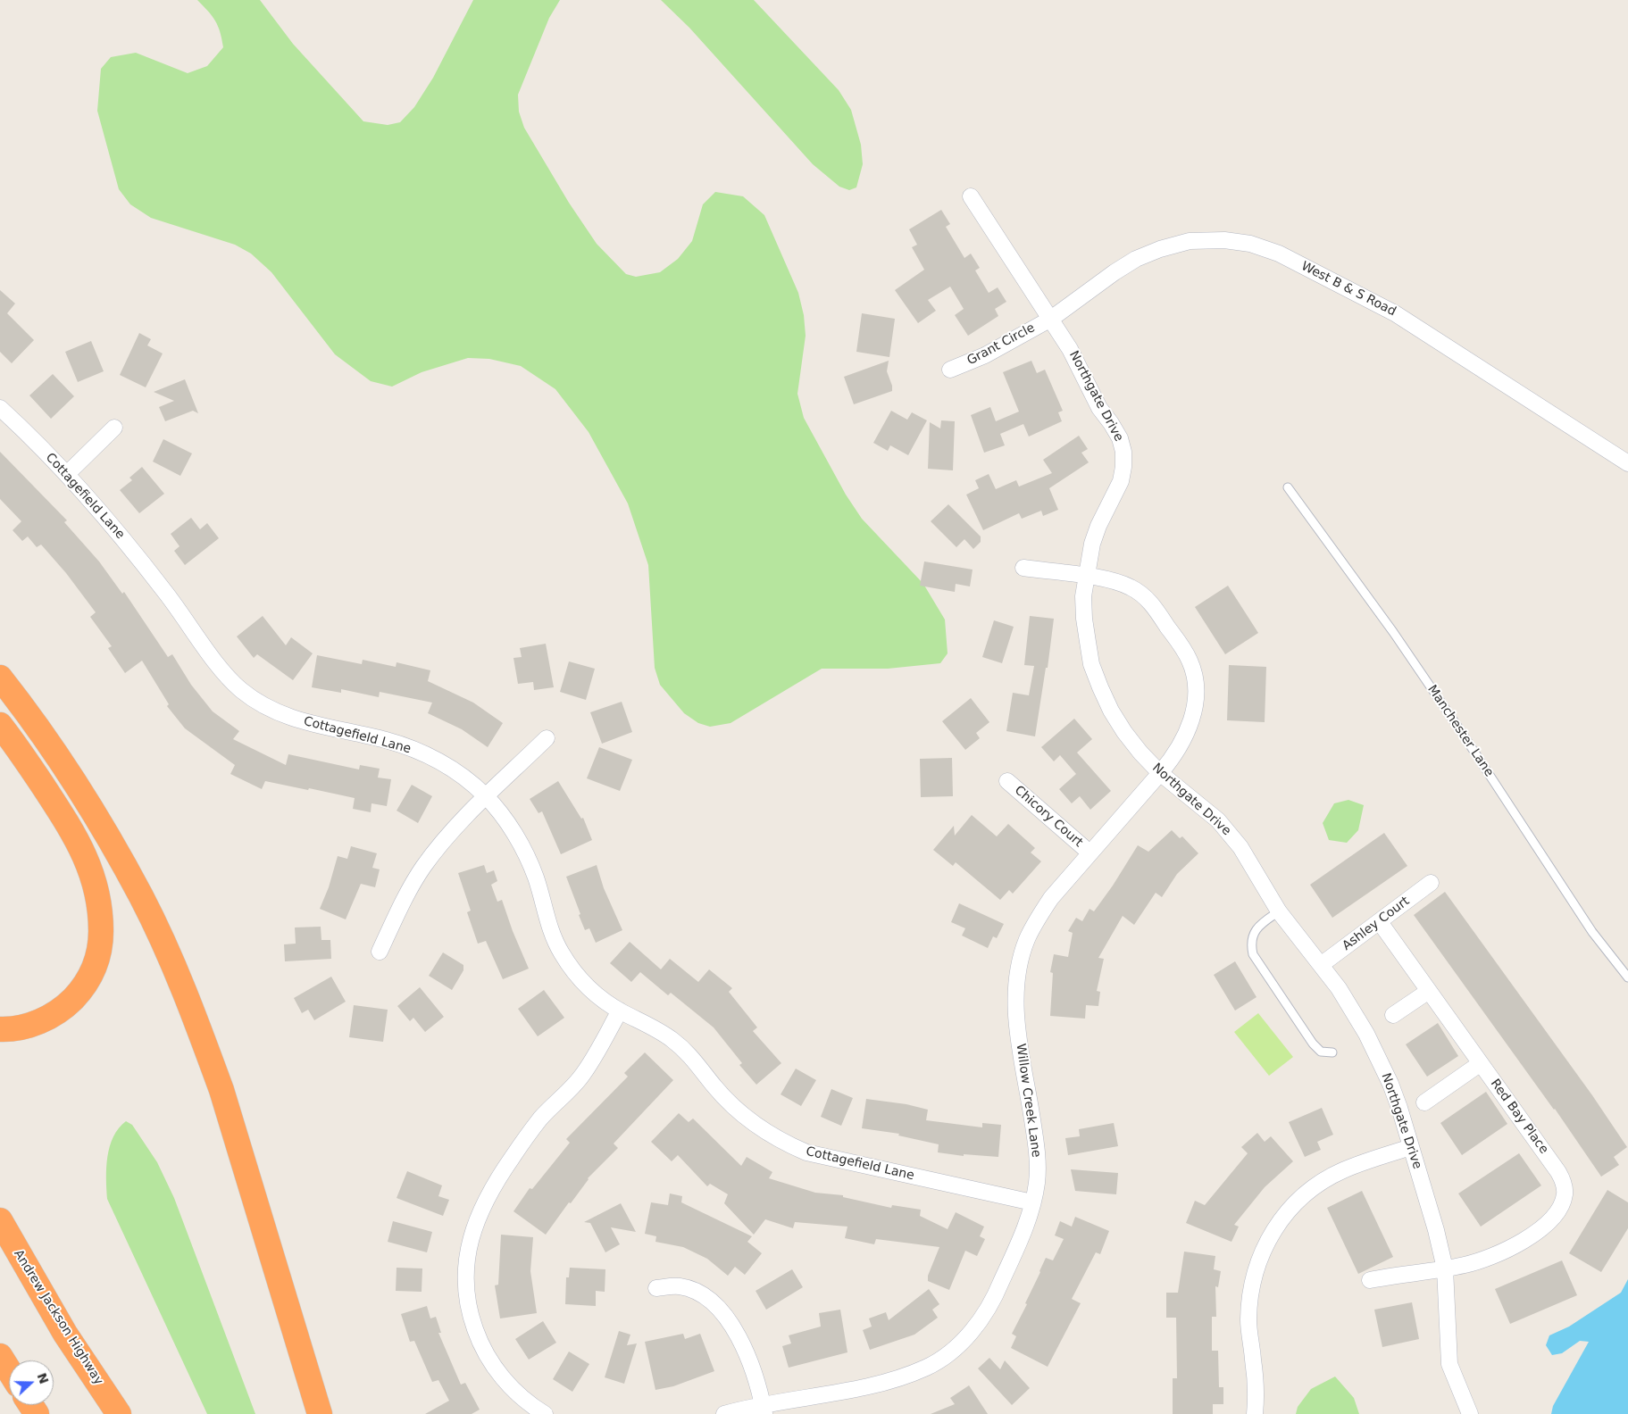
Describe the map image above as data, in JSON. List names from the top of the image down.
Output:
{
  "streets": {
    "highway": ["Andrew Jackson Highway"],
    "street": [
      "West B & S Road",
      "Grant Circle",
      "Northgate Drive",
      "Cottagefield Lane",
      "Chicory Court",
      "Ashley Court",
      "Willow Creek Lane",
      "Red Bay Place"
    ],
    "lane": ["Manchester Lane"]
  },
  "crossings": [
    ["West B & S Road", "Grant Circle"],
    ["West B & S Road", "Northgate Drive"],
    ["Grant Circle", "Northgate Drive"],
    ["Northgate Drive", "Ashley Court"],
    ["Northgate Drive", "Willow Creek Lane"],
    ["Northgate Drive", "Red Bay Place"],
    ["Cottagefield Lane", "Willow Creek Lane"],
    ["Chicory Court", "Willow Creek Lane"],
    ["Ashley Court", "Red Bay Place"]
  ],
  "north": "right"
}
